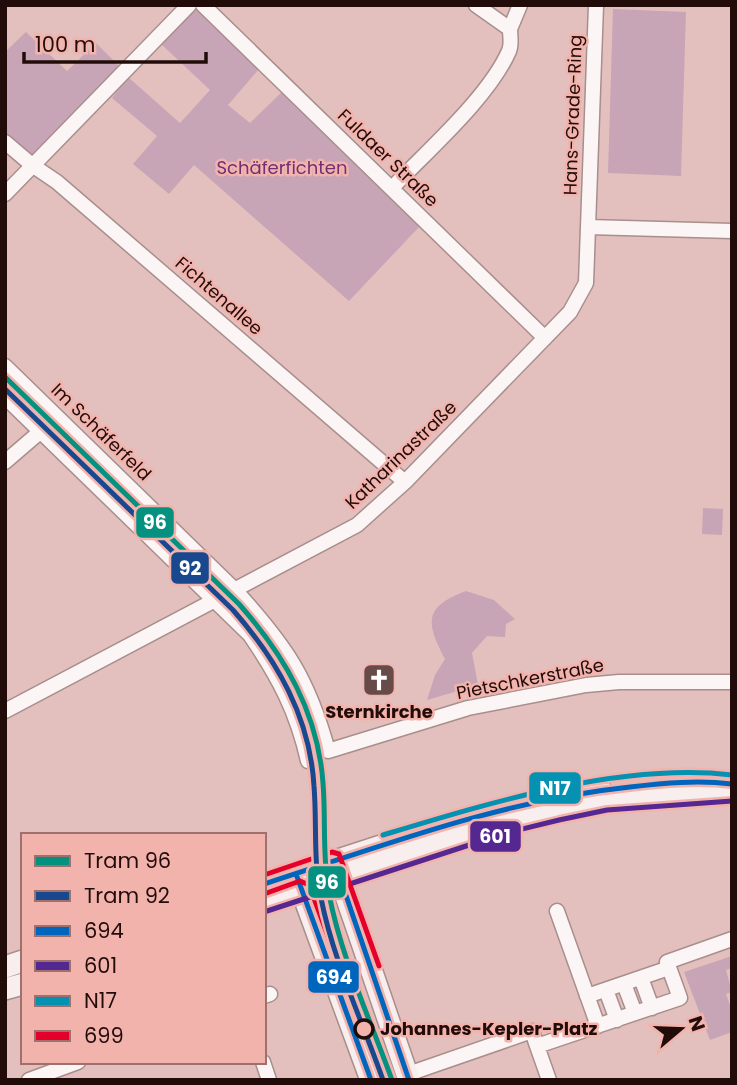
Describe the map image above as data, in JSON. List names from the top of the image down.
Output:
{
  "streets": {
    "street": [
      "Hans-Grade-Ring",
      "Fuldaer Straße",
      "Fichtenallee",
      "Im Schäferfeld",
      "Katharinastraße",
      "Pietschkerstraße"
    ]
  },
  "crossings": [
    ["Hans-Grade-Ring", "Katharinastraße"],
    ["Fuldaer Straße", "Katharinastraße"],
    ["Fichtenallee", "Katharinastraße"],
    ["Im Schäferfeld", "Katharinastraße"],
    ["Im Schäferfeld", "Pietschkerstraße"]
  ],
  "parks": ["Schäferfichten"],
  "places": {
    "church": ["Sternkirche"],
    "other": ["Johannes-Kepler-Platz"]
  },
  "lines": [
    "tram line 96",
    "tram line 92",
    "transit line N17",
    "transit line 694",
    "transit line 601",
    "transit line 699"
  ],
  "legend": [
    "Tram 96",
    "Tram 92",
    "694",
    "601",
    "N17",
    "699"
  ],
  "scale_bar": "100 m",
  "north": "right"
}
